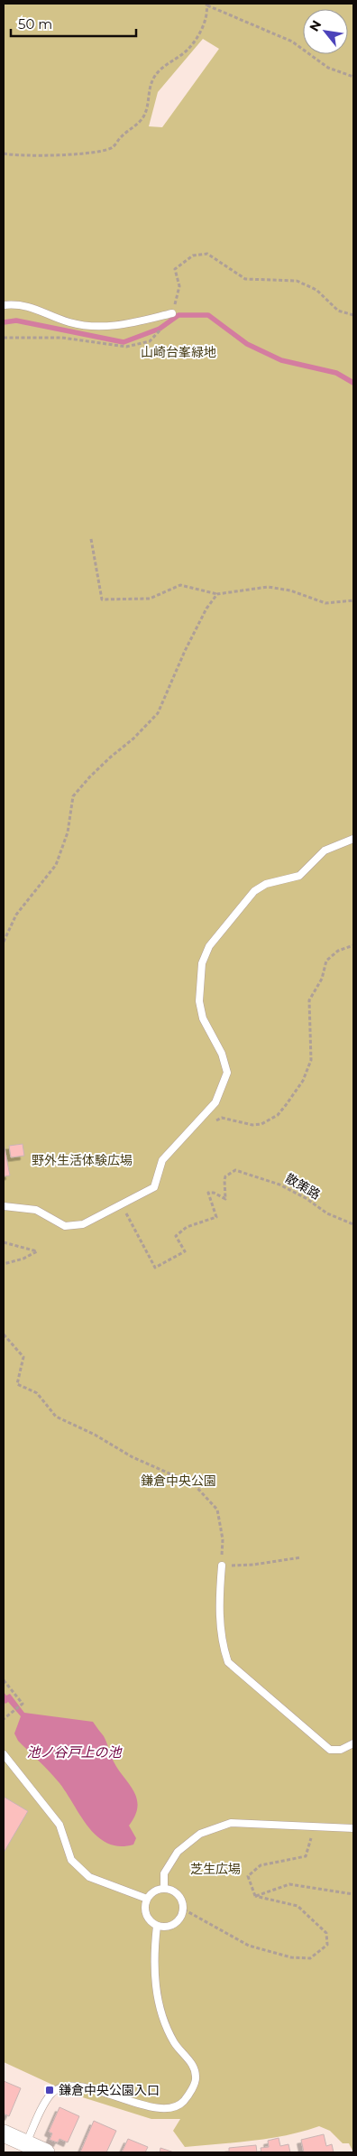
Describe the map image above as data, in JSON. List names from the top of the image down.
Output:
{
  "streets": {
    "path": ["散策路"]
  },
  "water": ["池ノ谷戸上の池"],
  "parks": [
    "山崎台峯緑地",
    "野外生活体験広場",
    "鎌倉中央公園",
    "芝生広場"
  ],
  "places": {
    "transit": ["鎌倉中央公園入口"]
  },
  "scale_bar": "50 m",
  "north": "top left"
}
